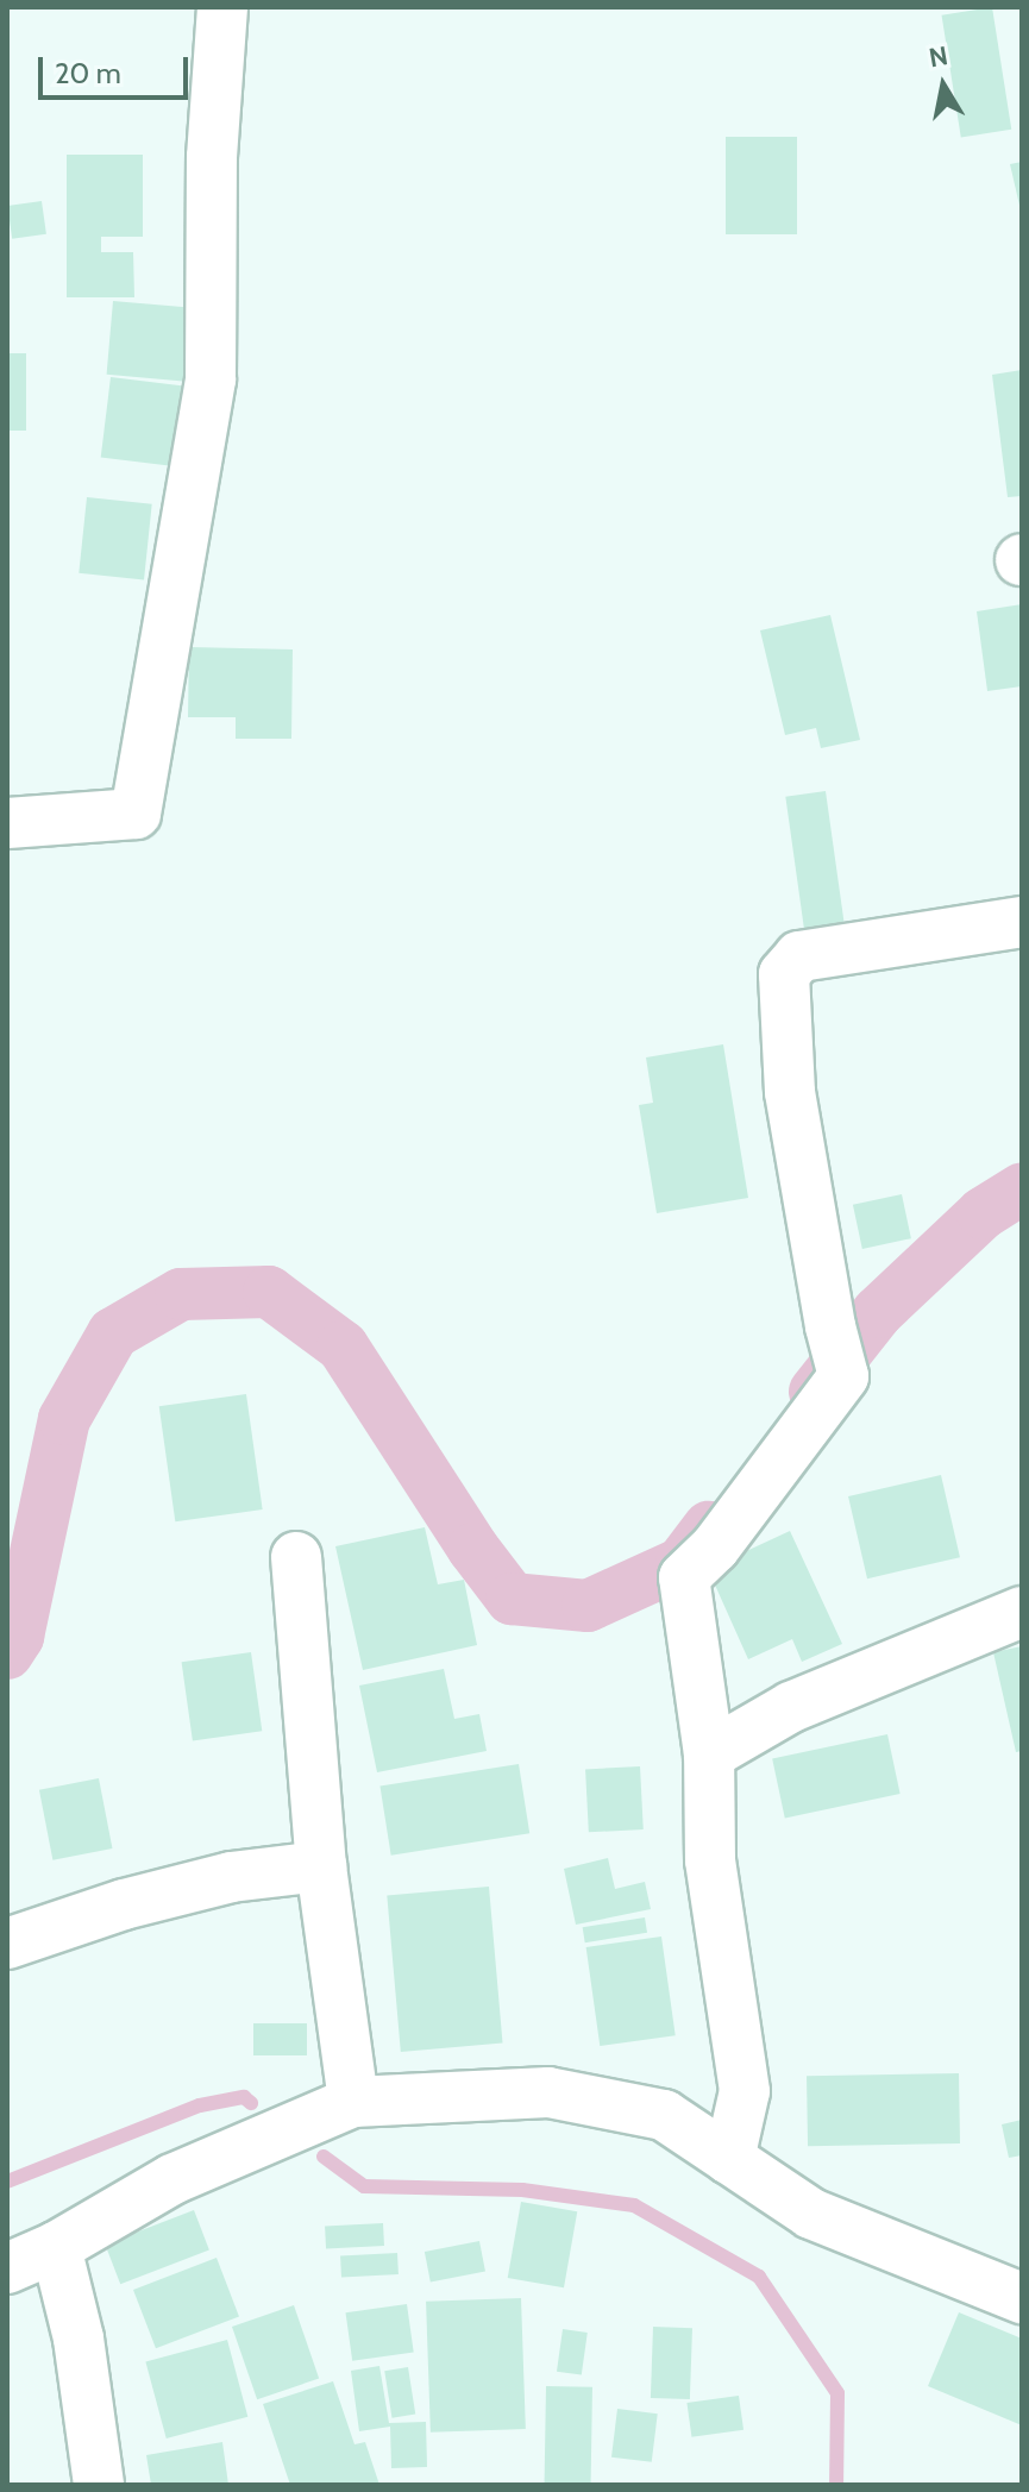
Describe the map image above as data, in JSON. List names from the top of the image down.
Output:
{
  "scale_bar": "20 m",
  "north": "top"
}
